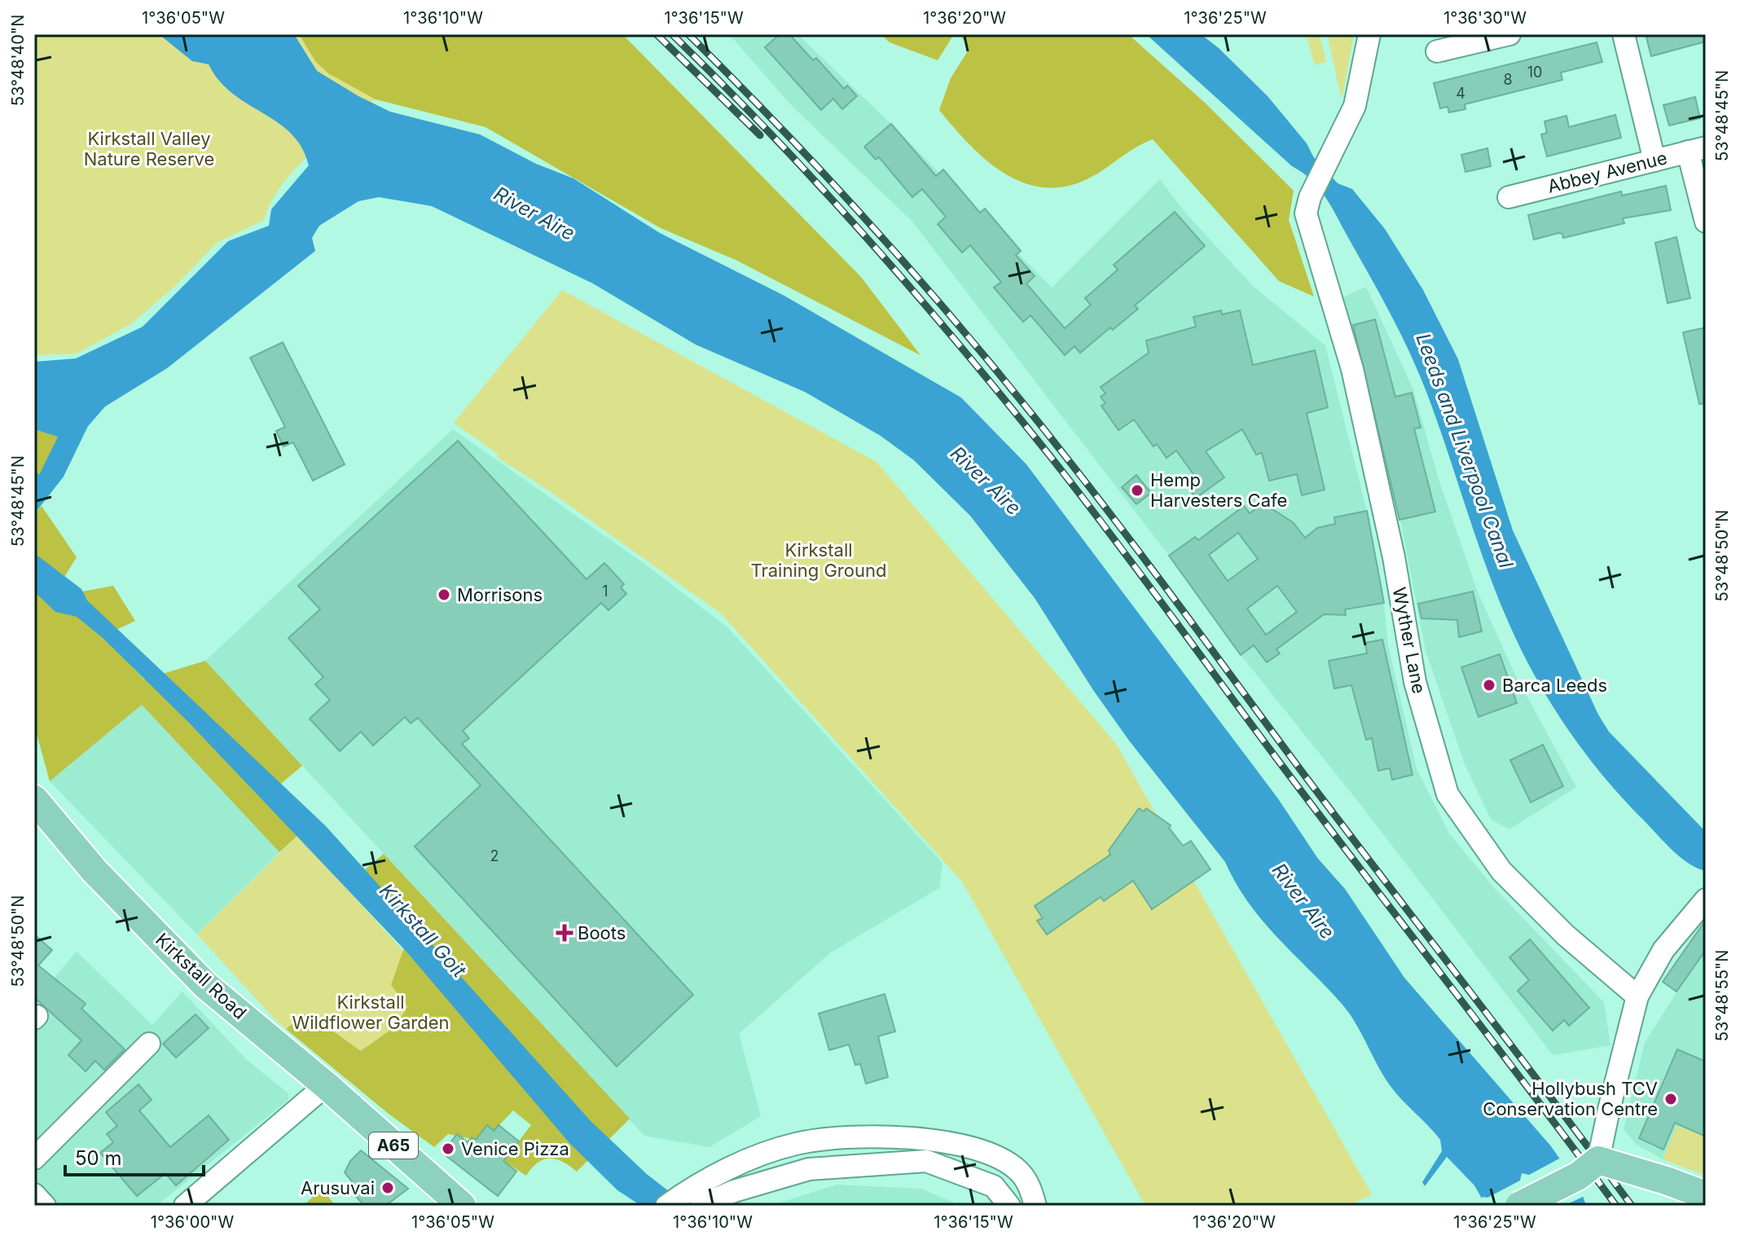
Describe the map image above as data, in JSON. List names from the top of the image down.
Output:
{
  "streets": {
    "main road": ["Kirkstall Road", "A65"],
    "street": ["Abbey Avenue", "Wyther Lane"]
  },
  "crossings": [
    ["Kirkstall Road", "A65"]
  ],
  "water": ["River Aire", "Leeds and Liverpool Canal", "Kirkstall Goit"],
  "parks": ["Kirkstall Valley Nature Reserve", "Kirkstall Training Ground", "Kirkstall Wildflower Garden"],
  "places": {
    "other": [
      "Hemp Harvesters Cafe",
      "Morrisons",
      "Barca Leeds",
      "Hollybush TCV Conservation Centre",
      "Venice Pizza",
      "Arusuvai"
    ],
    "health": ["Boots"]
  },
  "house_numbers": [
    "10",
    "8",
    "4",
    "1",
    "2"
  ],
  "scale_bar": "50 m",
  "coordinates": [
    "1°36'05\"W",
    "1°36'10\"W",
    "1°36'15\"W",
    "1°36'20\"W",
    "1°36'25\"W",
    "1°36'30\"W",
    "53°48'40\"N",
    "53°48'45\"N",
    "53°48'50\"N",
    "53°48'55\"N",
    "1°36'00\"W"
  ]
}
